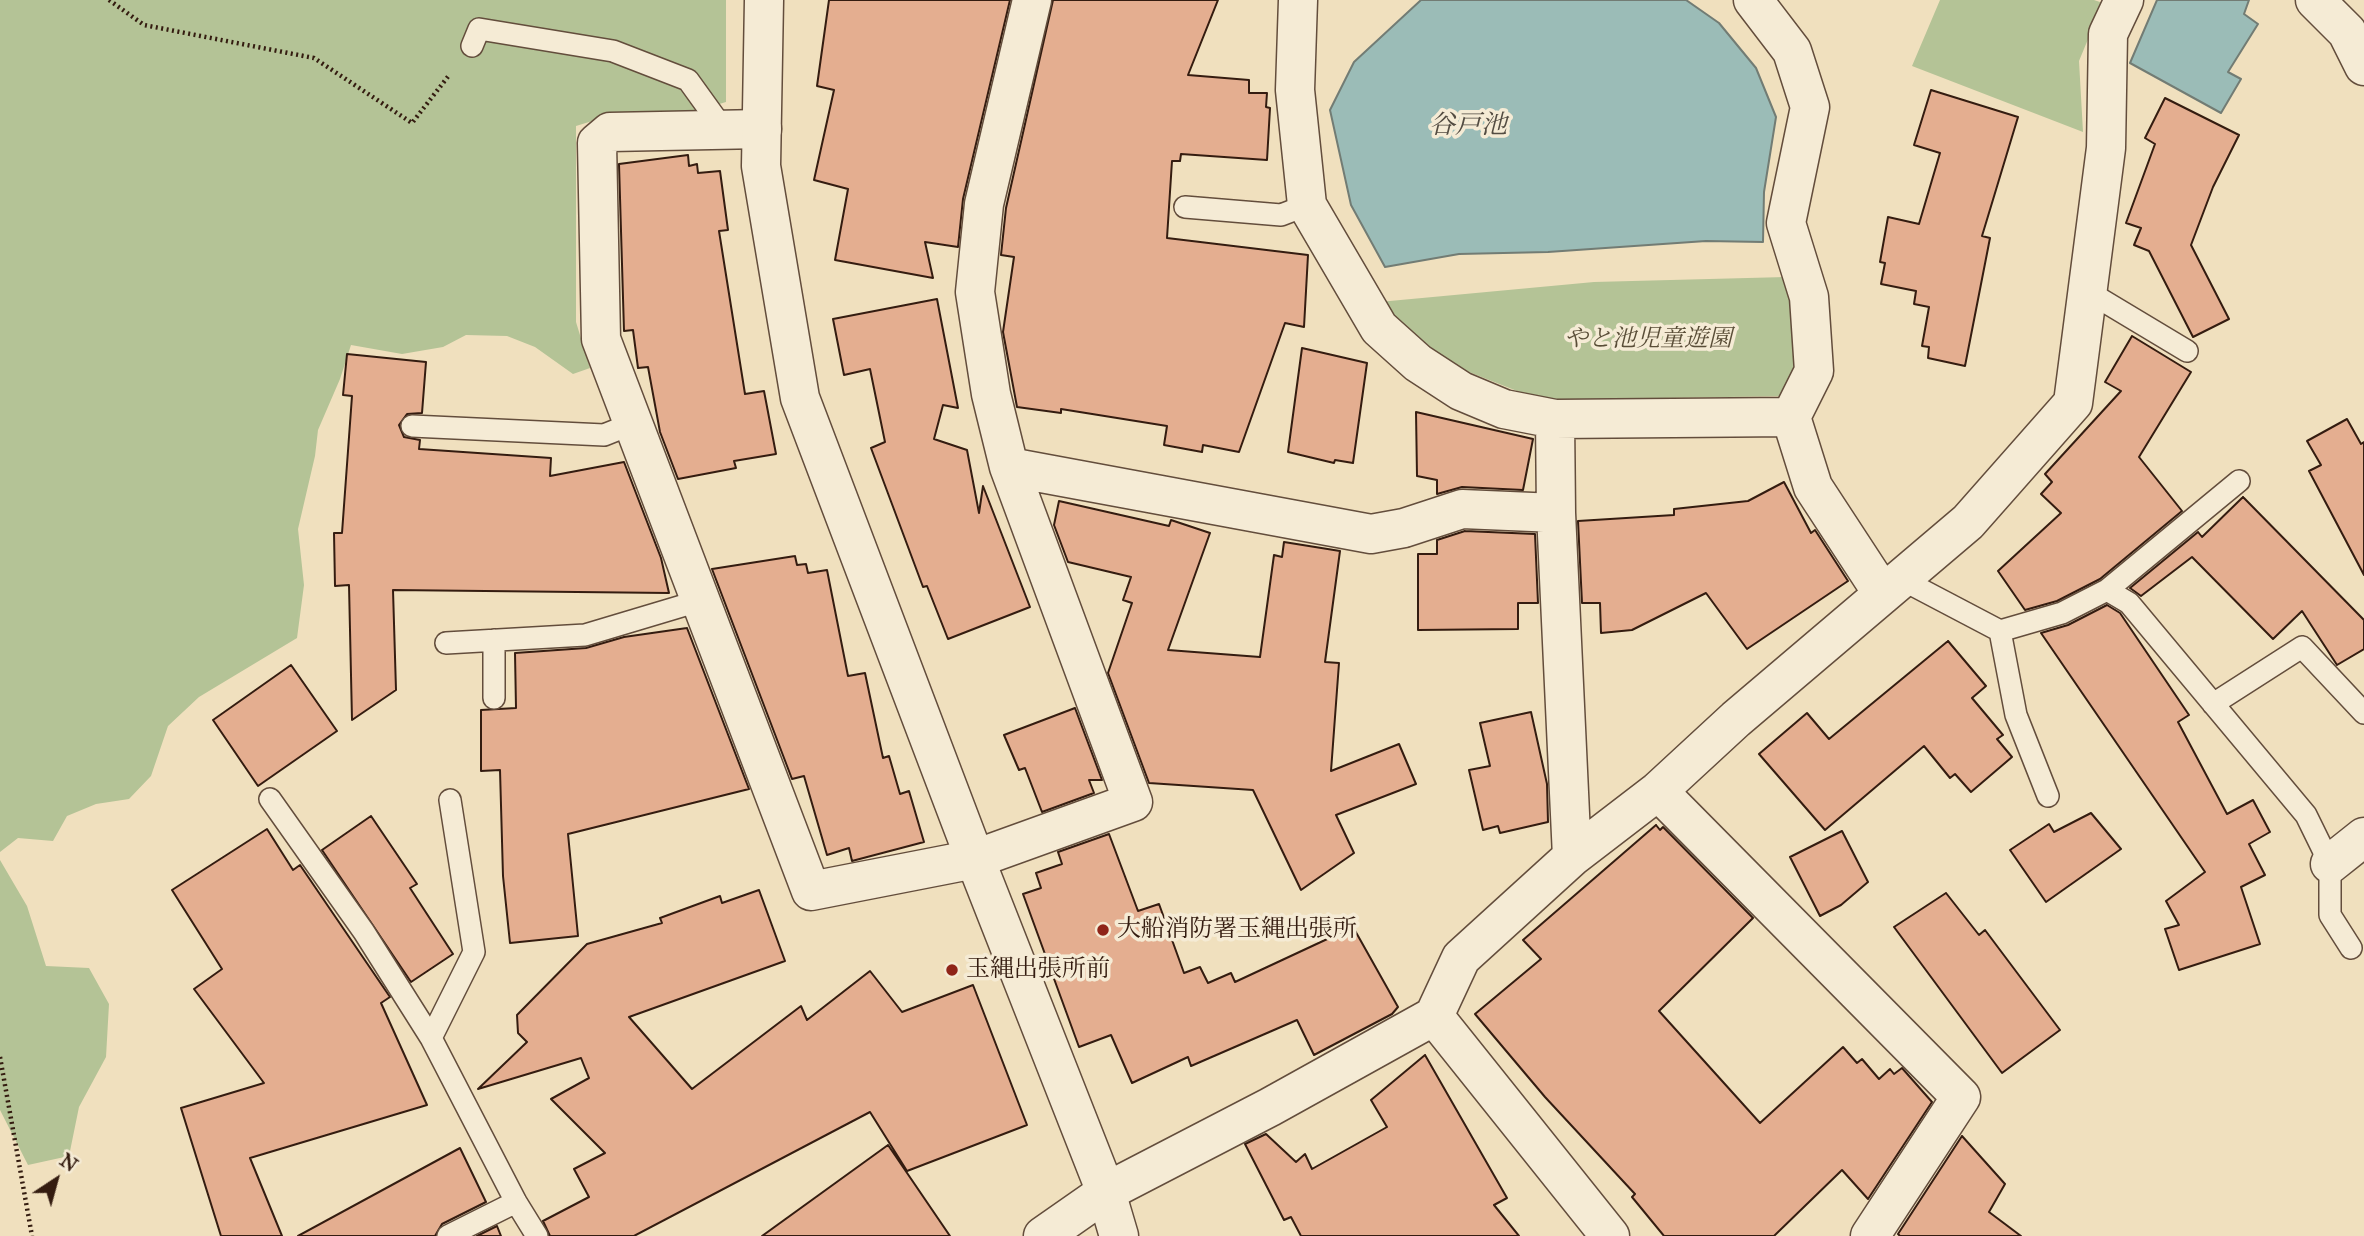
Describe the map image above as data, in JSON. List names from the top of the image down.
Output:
{
  "water": ["谷戸池"],
  "parks": ["やと池児童遊園"],
  "places": ["大船消防署玉縄出張所", "玉縄出張所前"],
  "north": "top right"
}
